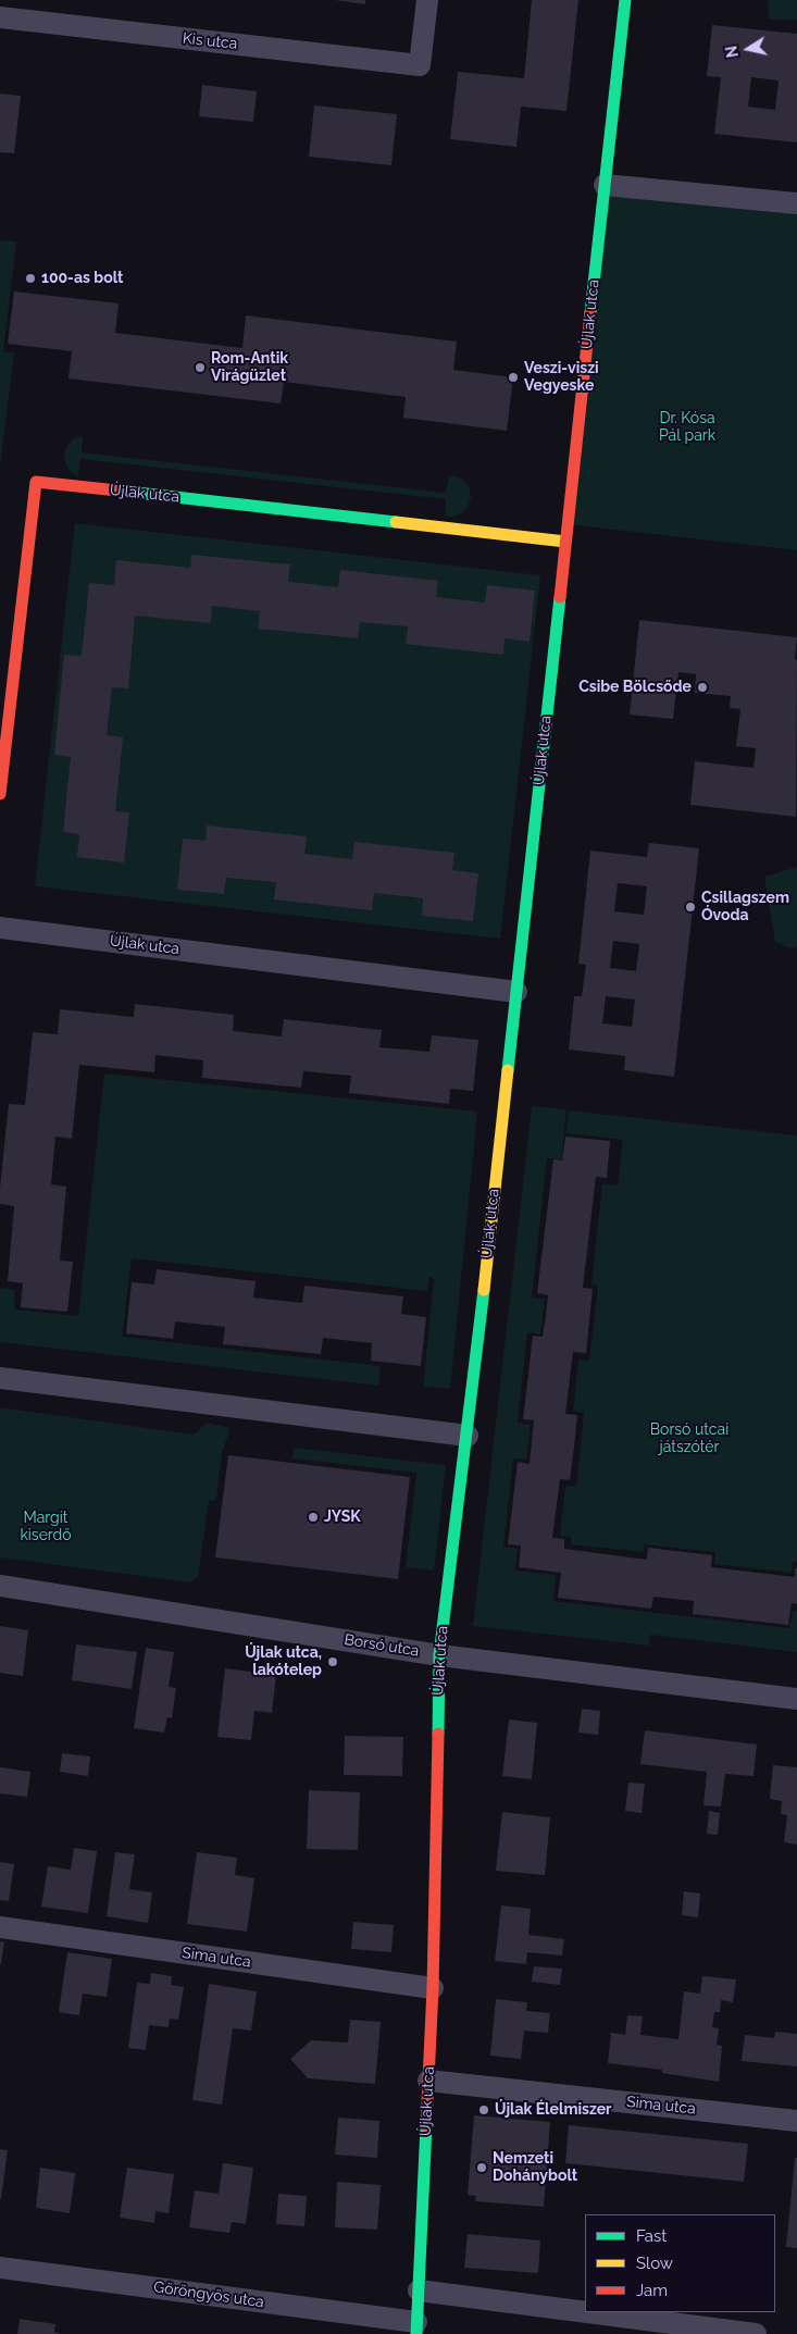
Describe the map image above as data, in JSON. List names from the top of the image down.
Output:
{
  "streets": {
    "street": [
      "Kis utca",
      "Újlak utca",
      "Borsó utca",
      "Sima utca",
      "Göröngyös utca"
    ]
  },
  "crossings": [
    ["Újlak utca", "Borsó utca"],
    ["Újlak utca", "Sima utca"],
    ["Újlak utca", "Göröngyös utca"]
  ],
  "parks": ["Dr. Kósa Pál park", "Borsó utcai játszótér", "Margit kiserdő"],
  "places": [
    "100-as bolt",
    "Rom-Antik Virágüzlet",
    "Veszi-viszi Vegyeske",
    "Csibe Bölcsőde",
    "Csillagszem Óvoda",
    "JYSK",
    "Újlak utca, lakótelep",
    "Újlak Élelmiszer",
    "Nemzeti Dohánybolt"
  ],
  "legend": ["Fast", "Slow", "Jam"],
  "north": "left"
}
